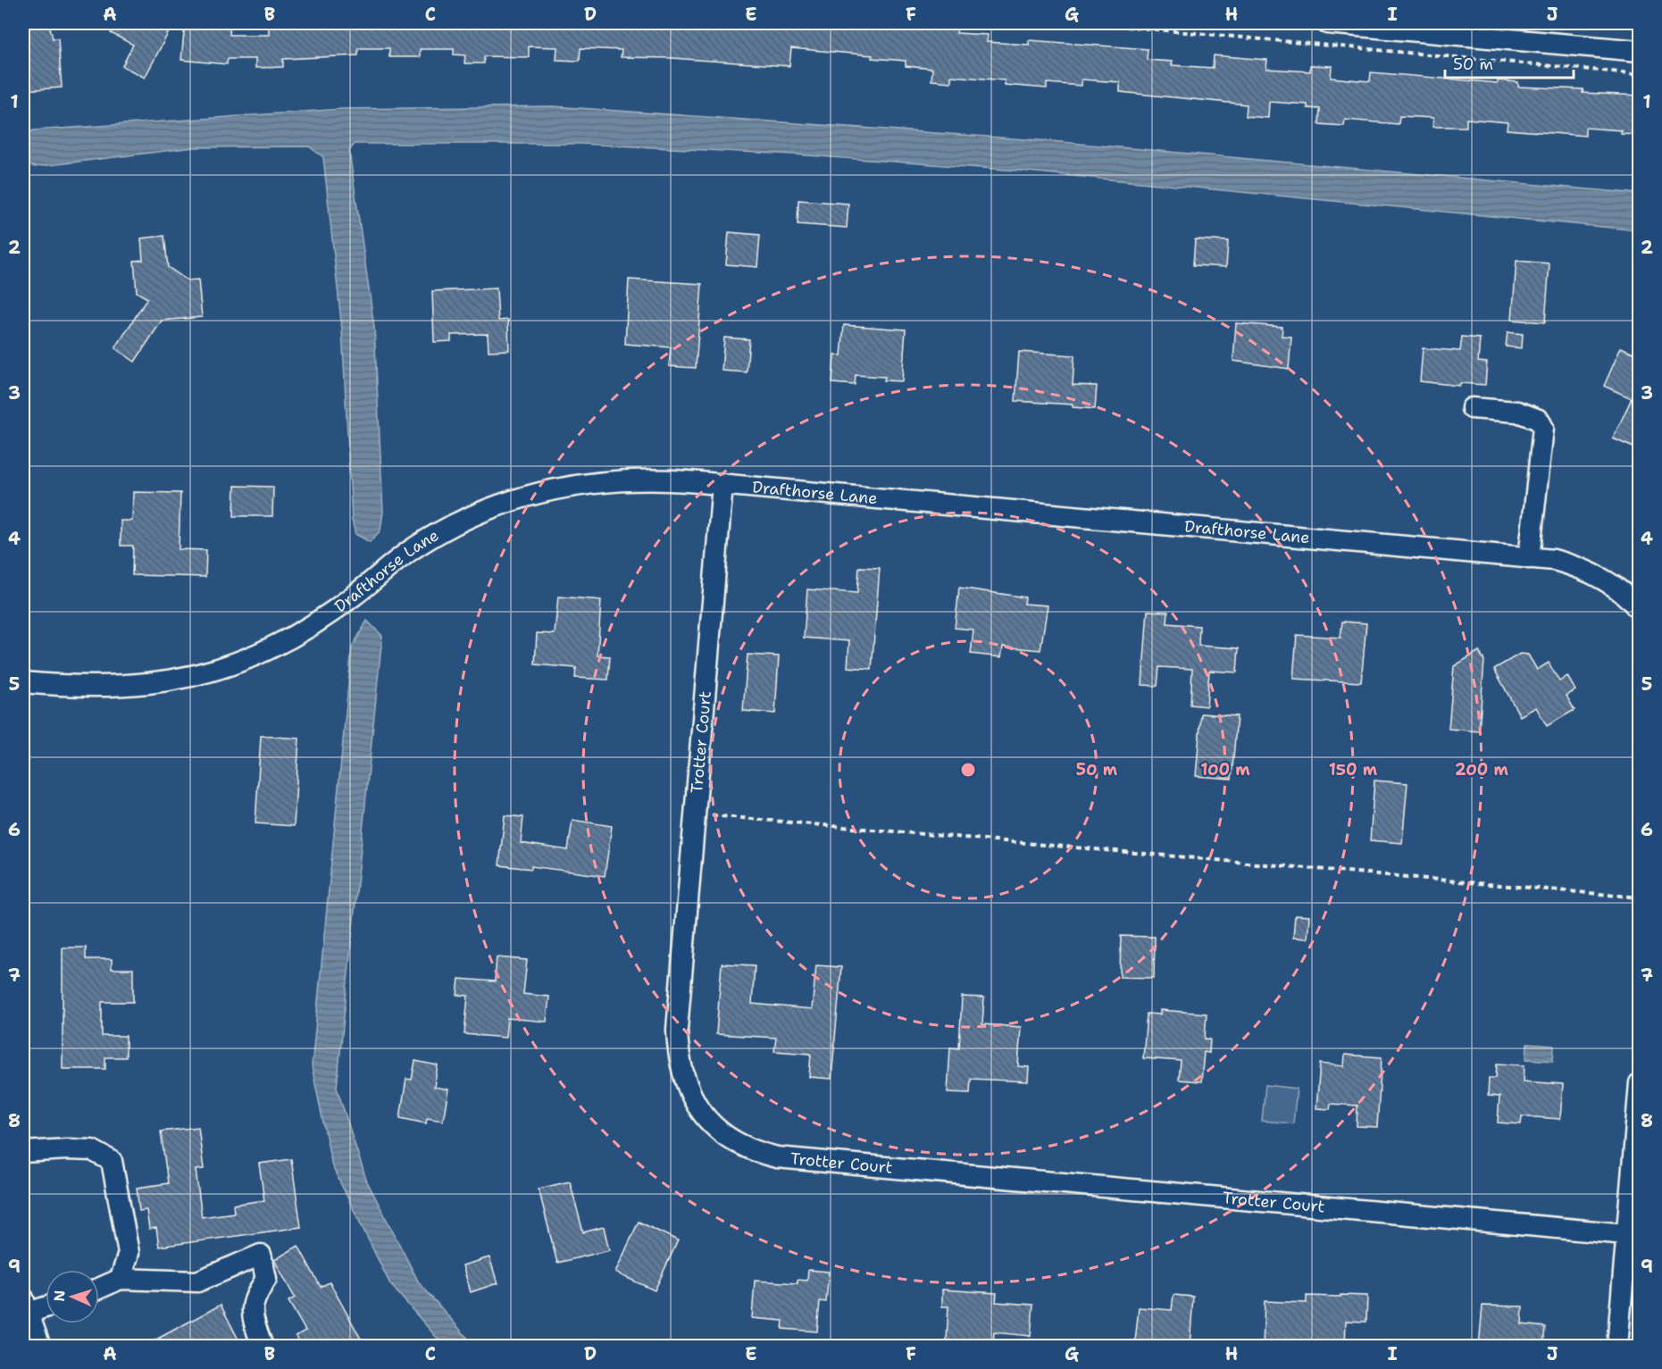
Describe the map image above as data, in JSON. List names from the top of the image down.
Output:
{
  "streets": {
    "street": ["Drafthorse Lane", "Trotter Court"]
  },
  "crossings": [
    ["Drafthorse Lane", "Trotter Court"]
  ],
  "scale_bar": "50 m",
  "north": "left",
  "grid": {
    "columns": [
      "A",
      "B",
      "C",
      "D",
      "E",
      "F",
      "G",
      "H",
      "I",
      "J"
    ],
    "rows": [
      "1",
      "2",
      "3",
      "4",
      "5",
      "6",
      "7",
      "8",
      "9"
    ]
  },
  "rings": [
    "50 m",
    "100 m",
    "150 m",
    "200 m"
  ]
}
